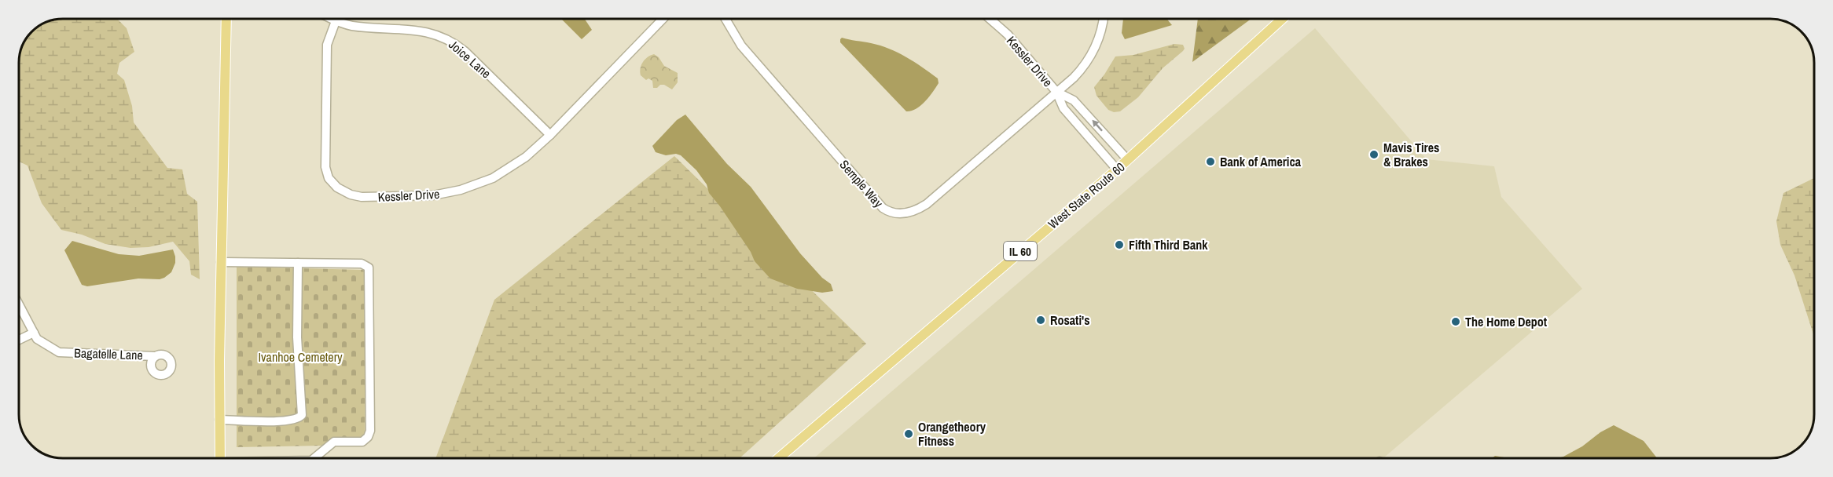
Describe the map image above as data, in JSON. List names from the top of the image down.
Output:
{
  "streets": {
    "main road": ["West State Route 60", "IL 60"],
    "street": [
      "Joice Lane",
      "Kessler Drive",
      "Semple Way",
      "Bagatelle Lane"
    ]
  },
  "crossings": [
    ["Joice Lane", "Kessler Drive"],
    ["Kessler Drive", "Semple Way"],
    ["Kessler Drive", "West State Route 60"]
  ],
  "parks": ["Ivanhoe Cemetery"],
  "places": [
    "Mavis Tires & Brakes",
    "Bank of America",
    "Fifth Third Bank",
    "Rosati's",
    "The Home Depot",
    "Orangetheory Fitness"
  ]
}
